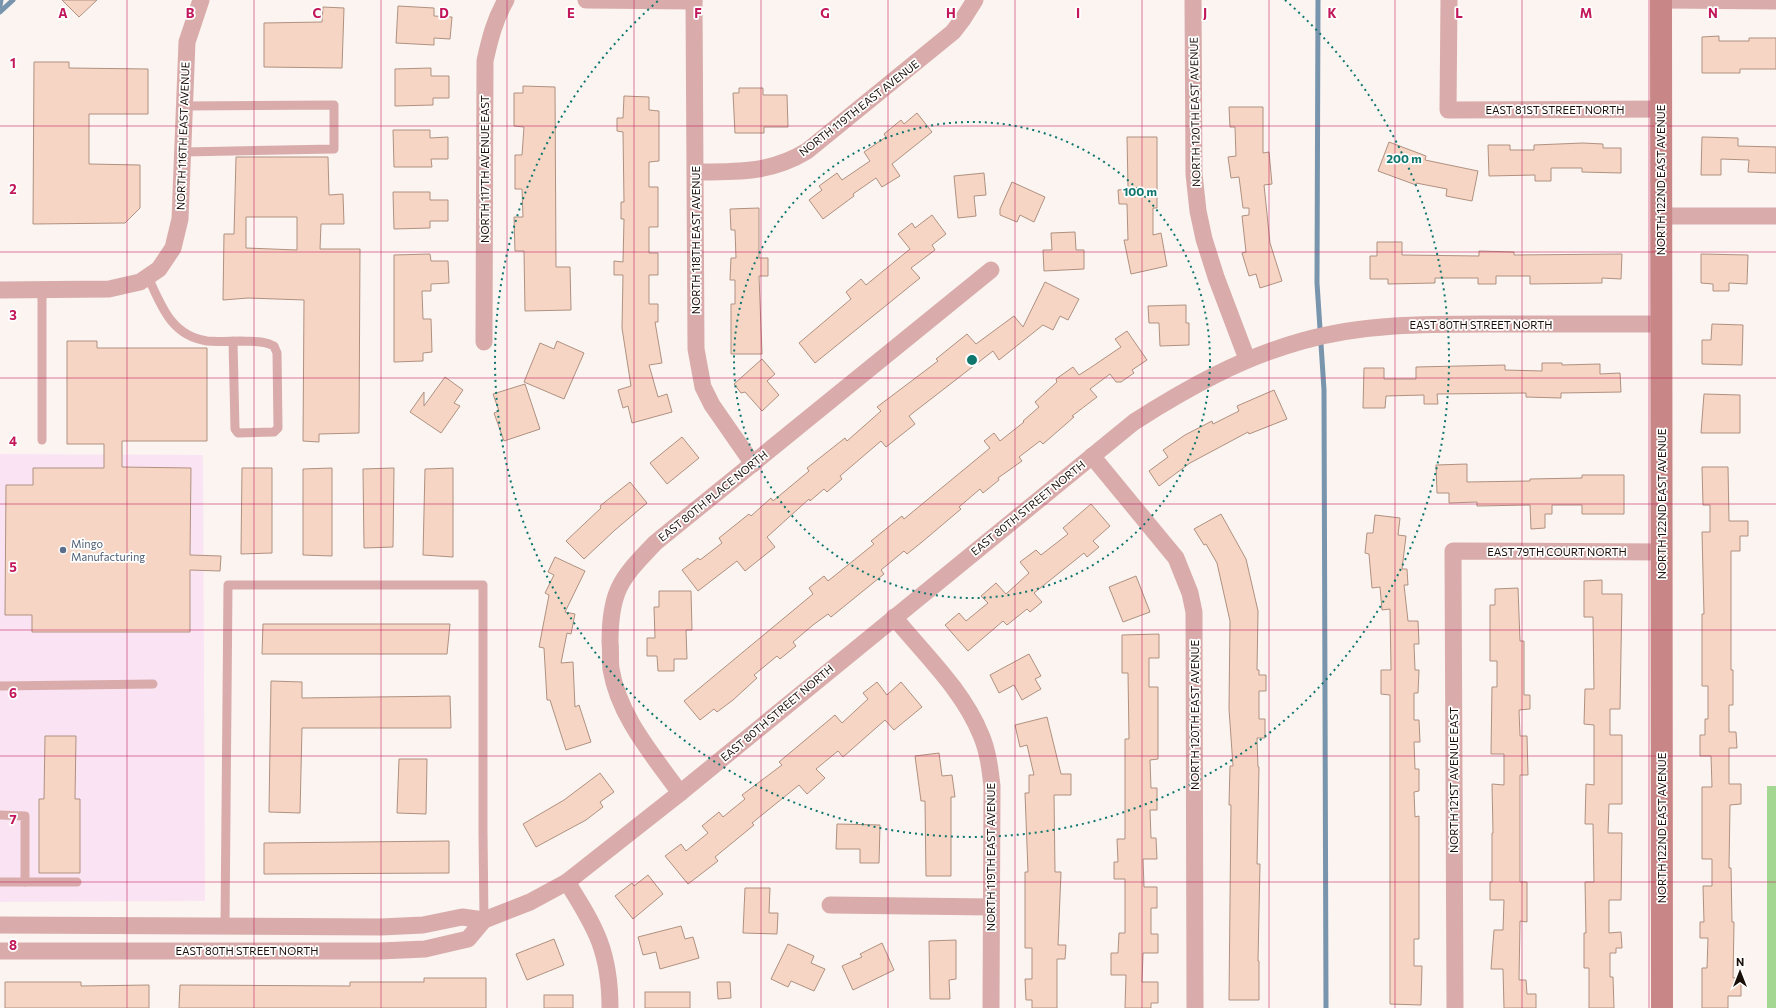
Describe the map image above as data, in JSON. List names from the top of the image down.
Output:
{
  "streets": {
    "street": [
      "NORTH 119TH EAST AVENUE",
      "EAST 81ST STREET NORTH",
      "NORTH 120TH EAST AVENUE",
      "NORTH 116TH EAST AVENUE",
      "NORTH 117TH AVENUE EAST",
      "NORTH 122ND EAST AVENUE",
      "NORTH 118TH EAST AVENUE",
      "EAST 80TH STREET NORTH",
      "EAST 80TH PLACE NORTH",
      "EAST 79TH COURT NORTH",
      "NORTH 121ST AVENUE EAST"
    ]
  },
  "crossings": [
    ["NORTH 119TH EAST AVENUE", "NORTH 118TH EAST AVENUE"],
    ["NORTH 119TH EAST AVENUE", "EAST 80TH STREET NORTH"],
    ["EAST 81ST STREET NORTH", "NORTH 122ND EAST AVENUE"],
    ["NORTH 120TH EAST AVENUE", "EAST 80TH STREET NORTH"],
    ["NORTH 122ND EAST AVENUE", "EAST 80TH STREET NORTH"],
    ["NORTH 122ND EAST AVENUE", "EAST 79TH COURT NORTH"],
    ["NORTH 118TH EAST AVENUE", "EAST 80TH PLACE NORTH"],
    ["EAST 80TH STREET NORTH", "EAST 80TH PLACE NORTH"],
    ["EAST 79TH COURT NORTH", "NORTH 121ST AVENUE EAST"]
  ],
  "places": ["Mingo Manufacturing"],
  "north": "top",
  "grid": {
    "columns": [
      "A",
      "B",
      "C",
      "D",
      "E",
      "F",
      "G",
      "H",
      "I",
      "J",
      "K",
      "L",
      "M",
      "N"
    ],
    "rows": [
      "1",
      "2",
      "3",
      "4",
      "5",
      "6",
      "7",
      "8"
    ]
  },
  "rings": ["200 m", "100 m"]
}
